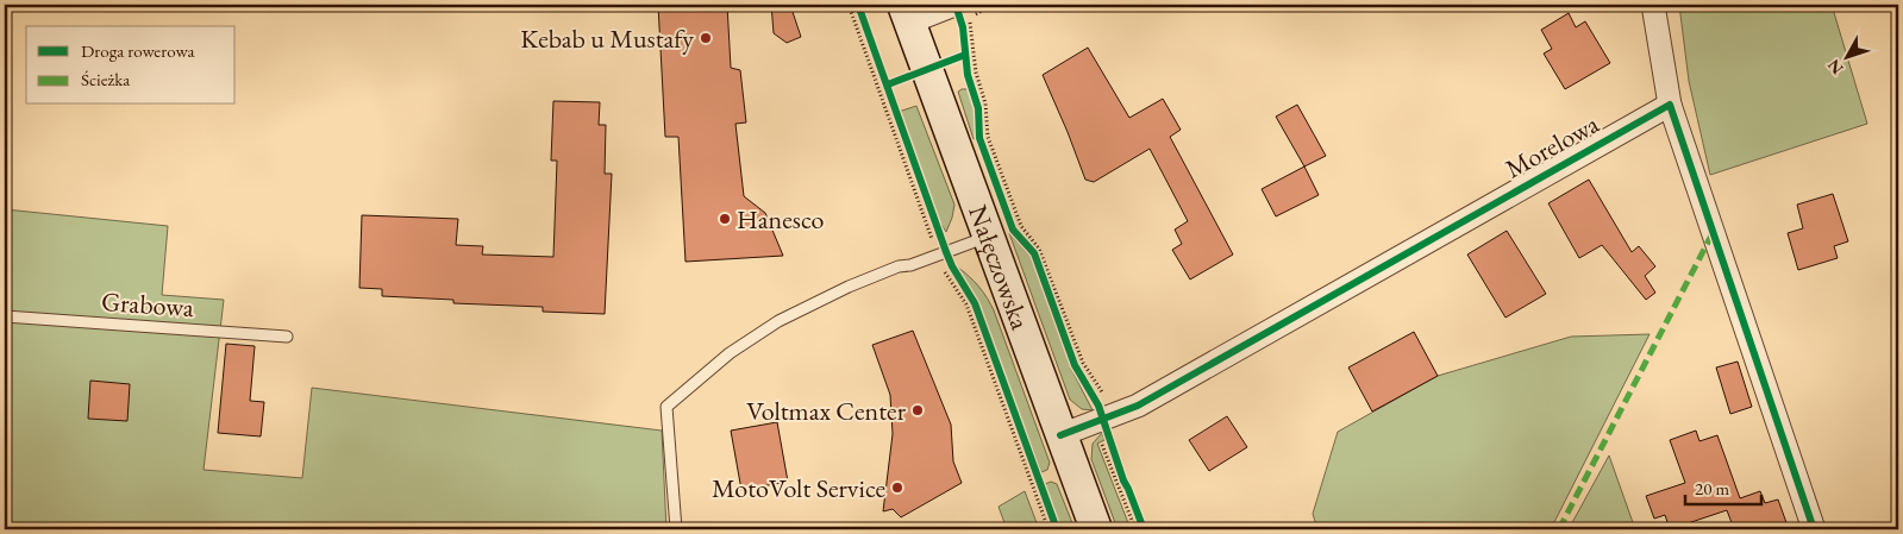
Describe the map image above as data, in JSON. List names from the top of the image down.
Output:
{
  "streets": {
    "street": ["Morelowa", "Nałęczowska"],
    "lane": ["Grabowa"]
  },
  "crossings": [
    ["Morelowa", "Nałęczowska"]
  ],
  "places": [
    "Kebab u Mustafy",
    "Hanesco",
    "Voltmax Center",
    "MotoVolt Service"
  ],
  "legend": ["Droga rowerowa", "Ścieżka"],
  "scale_bar": "20 m",
  "north": "bottom left"
}
